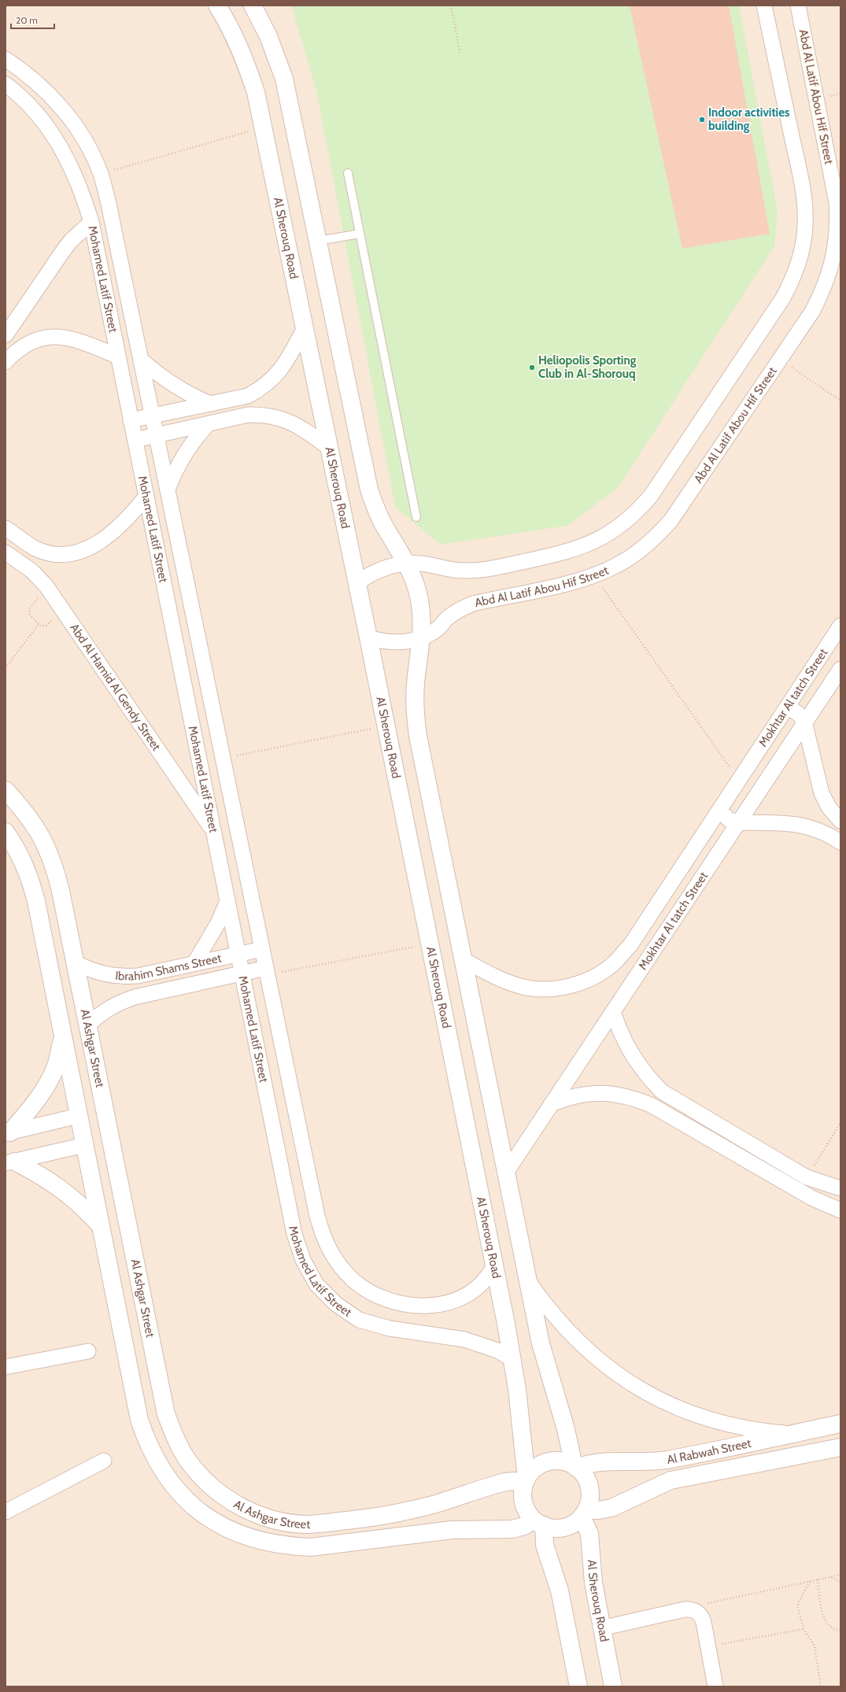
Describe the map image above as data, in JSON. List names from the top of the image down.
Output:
{
  "streets": {
    "street": [
      "Abd Al Latif Abou Hif Street",
      "Al Sherouq Road",
      "Mohamed Latif Street",
      "Abd Al Hamid Al Gendy Street",
      "Mokhtar Al tatch Street",
      "Ibrahim Shams Street",
      "Al Ashgar Street",
      "Al Rabwah Street"
    ]
  },
  "crossings": [
    ["Abd Al Latif Abou Hif Street", "Al Sherouq Road"],
    ["Al Sherouq Road", "Mohamed Latif Street"],
    ["Al Sherouq Road", "Al Ashgar Street"],
    ["Al Sherouq Road", "Al Rabwah Street"],
    ["Mohamed Latif Street", "Abd Al Hamid Al Gendy Street"],
    ["Mohamed Latif Street", "Ibrahim Shams Street"],
    ["Ibrahim Shams Street", "Al Ashgar Street"],
    ["Al Ashgar Street", "Al Rabwah Street"]
  ],
  "places": ["Indoor activities building", "Heliopolis Sporting Club in Al-Shorouq"],
  "scale_bar": "20 m"
}
